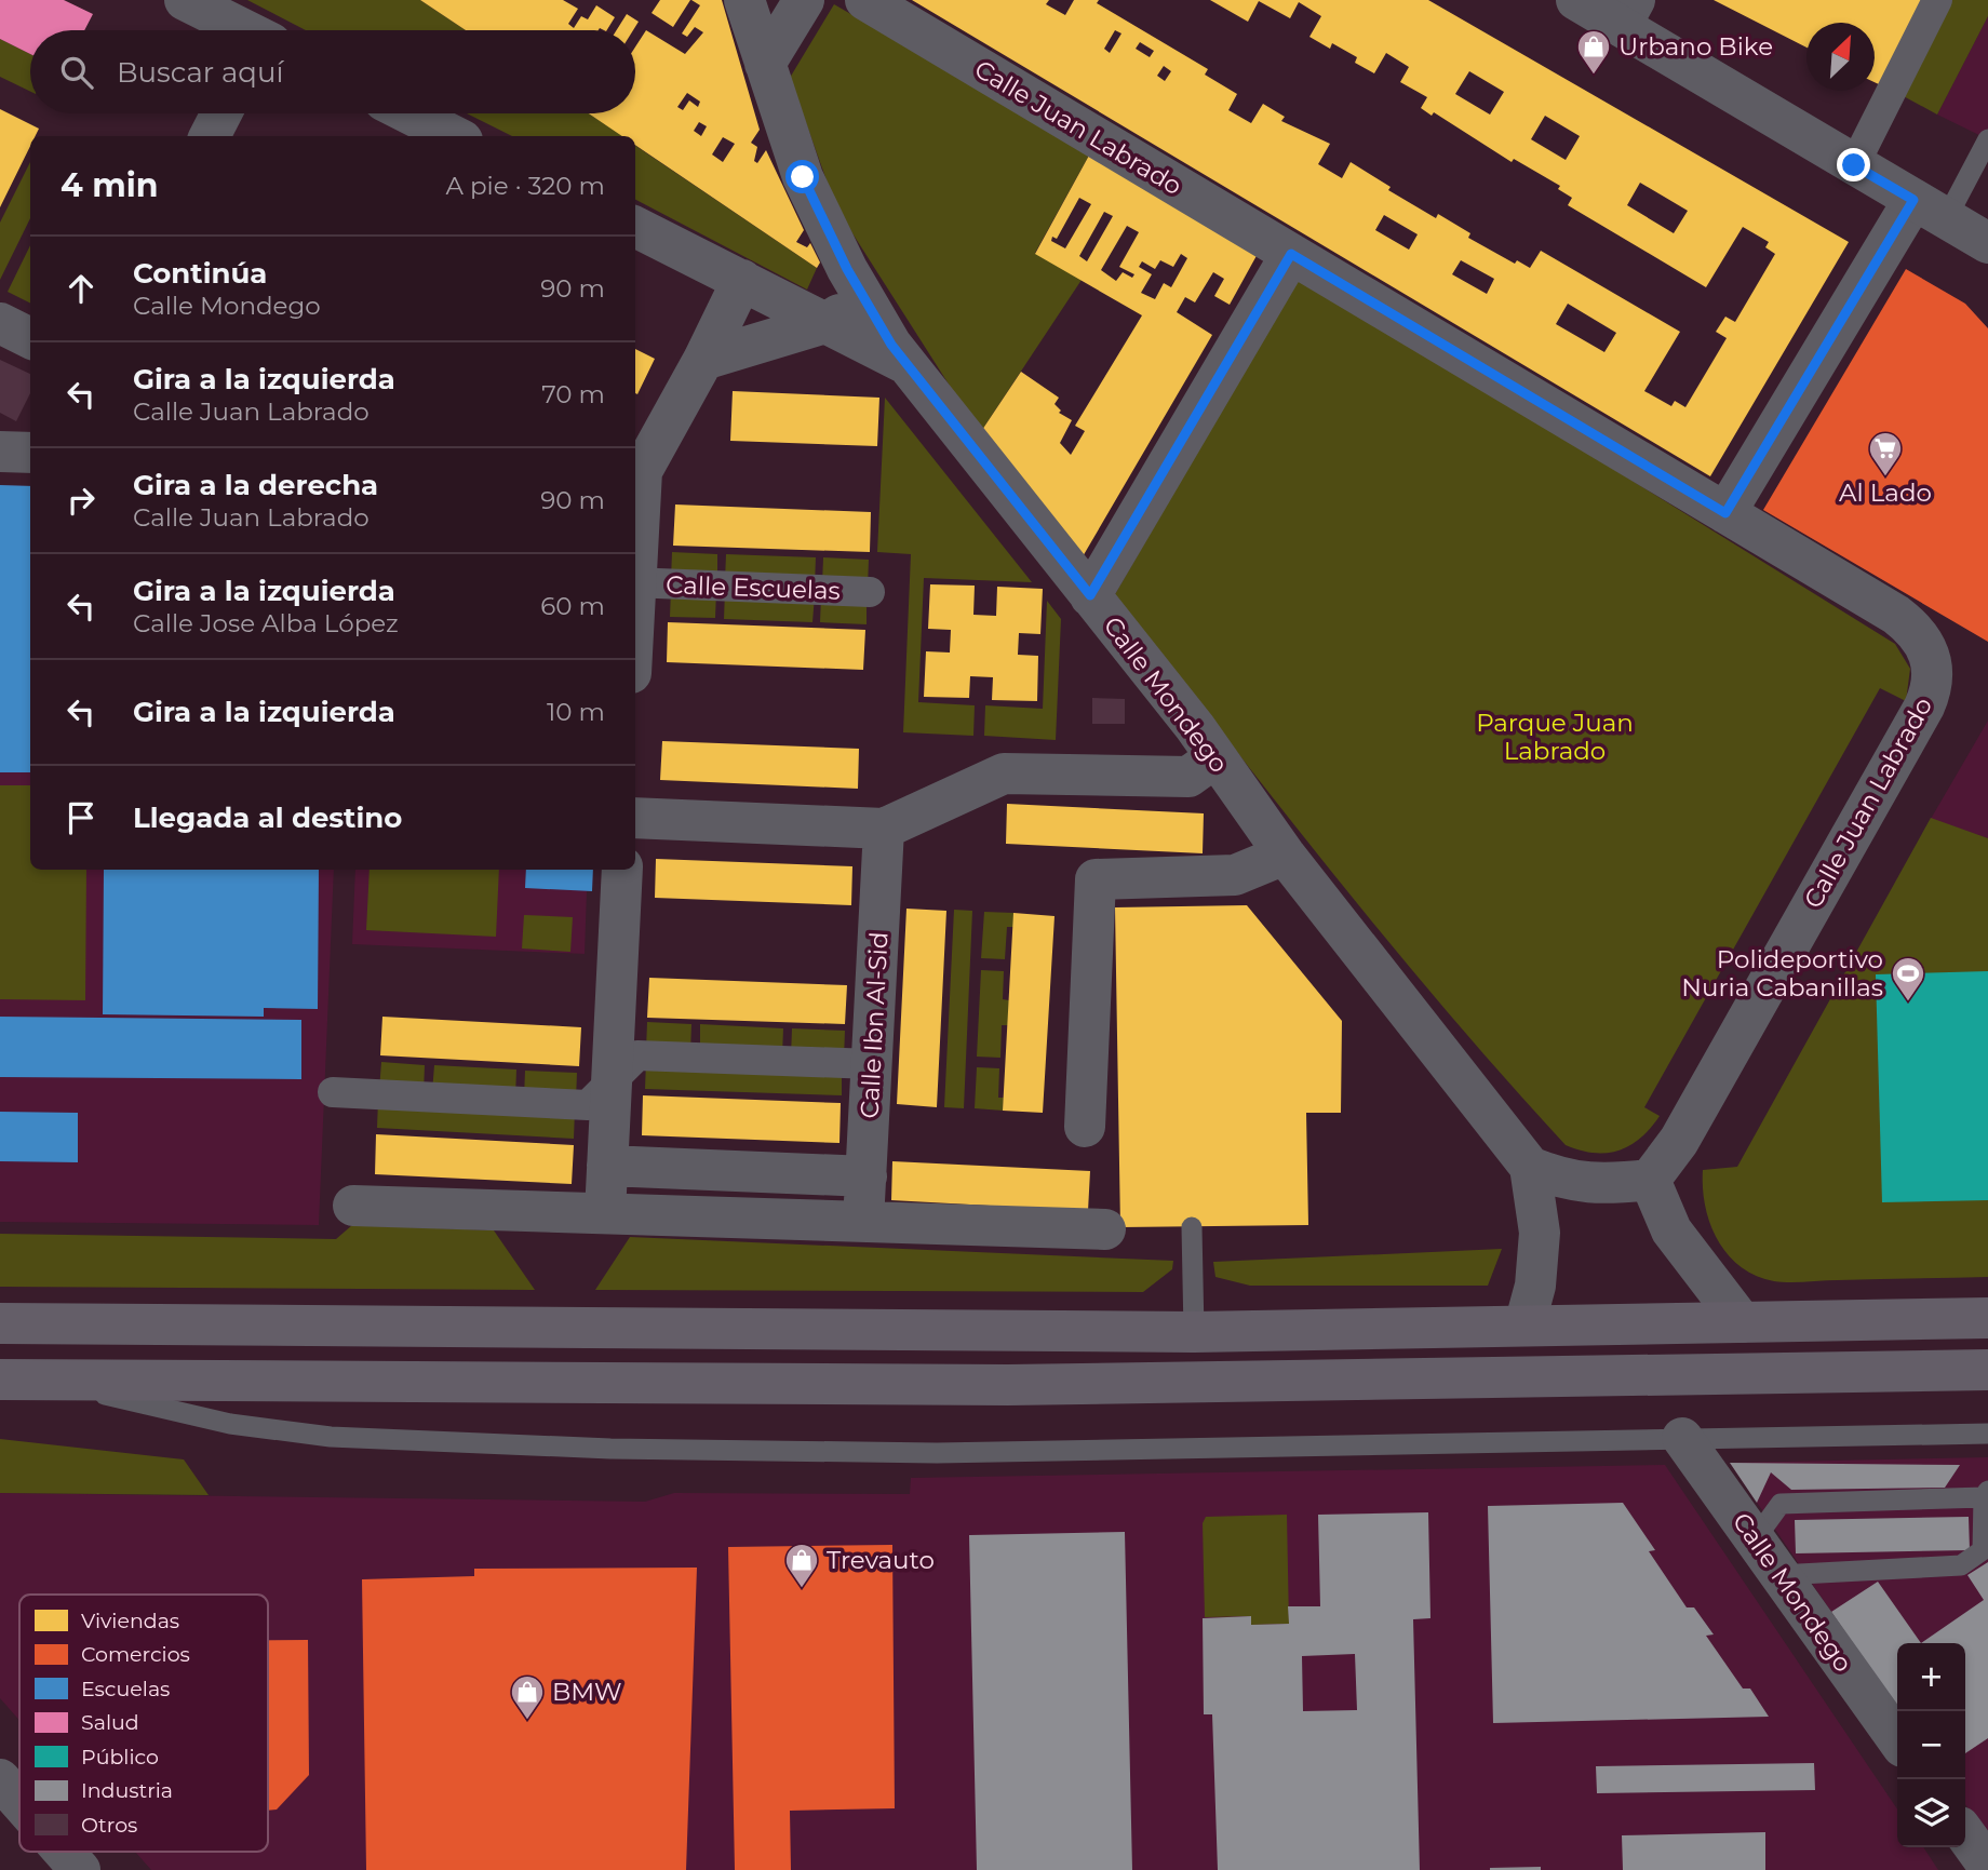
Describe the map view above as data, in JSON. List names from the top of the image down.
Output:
{
  "streets": {
    "street": [
      "Calle Juan Labrado",
      "Calle Escuelas",
      "Calle Mondego",
      "Calle Ibn Al-Sid"
    ]
  },
  "parks": ["Parque Juan Labrado"],
  "places": {
    "shop": ["Urbano Bike", "Trevauto", "BMW"],
    "supermarket": ["Al Lado"],
    "sports": ["Polideportivo Nuria Cabanillas"]
  },
  "legend": [
    "Viviendas",
    "Comercios",
    "Escuelas",
    "Salud",
    "Público",
    "Industria",
    "Otros"
  ],
  "north": "top right",
  "page": {
    "search": "Buscar aquí",
    "heading": ["4 min", "A pie · 320 m"],
    "list": [
      ["Continúa", "Calle Mondego", "90 m"],
      ["Gira a la izquierda", "Calle Juan Labrado", "70 m"],
      ["Gira a la derecha", "Calle Juan Labrado", "90 m"],
      ["Gira a la izquierda", "Calle Jose Alba López", "60 m"],
      ["Gira a la izquierda", "10 m"],
      "Llegada al destino"
    ],
    "map_buttons": ["+", "−"]
  }
}
